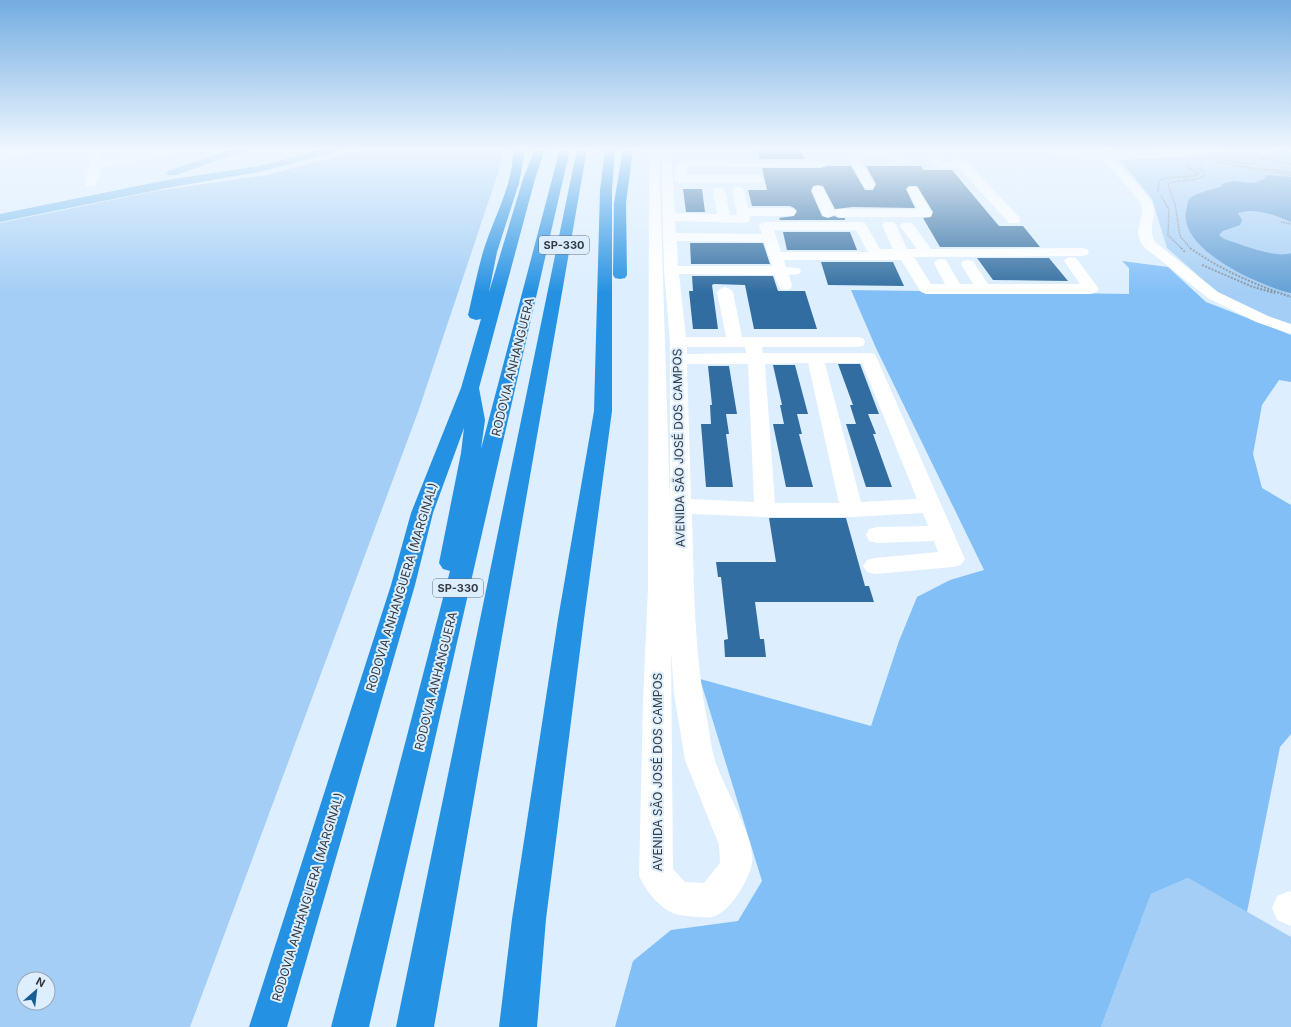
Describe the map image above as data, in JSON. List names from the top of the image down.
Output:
{
  "streets": {
    "highway": ["SP-330", "RODOVIA ANHANGUERA", "RODOVIA ANHANGUERA (MARGINAL)"],
    "street": ["AVENIDA SÃO JOSÉ DOS CAMPOS"]
  },
  "north": "top right"
}
